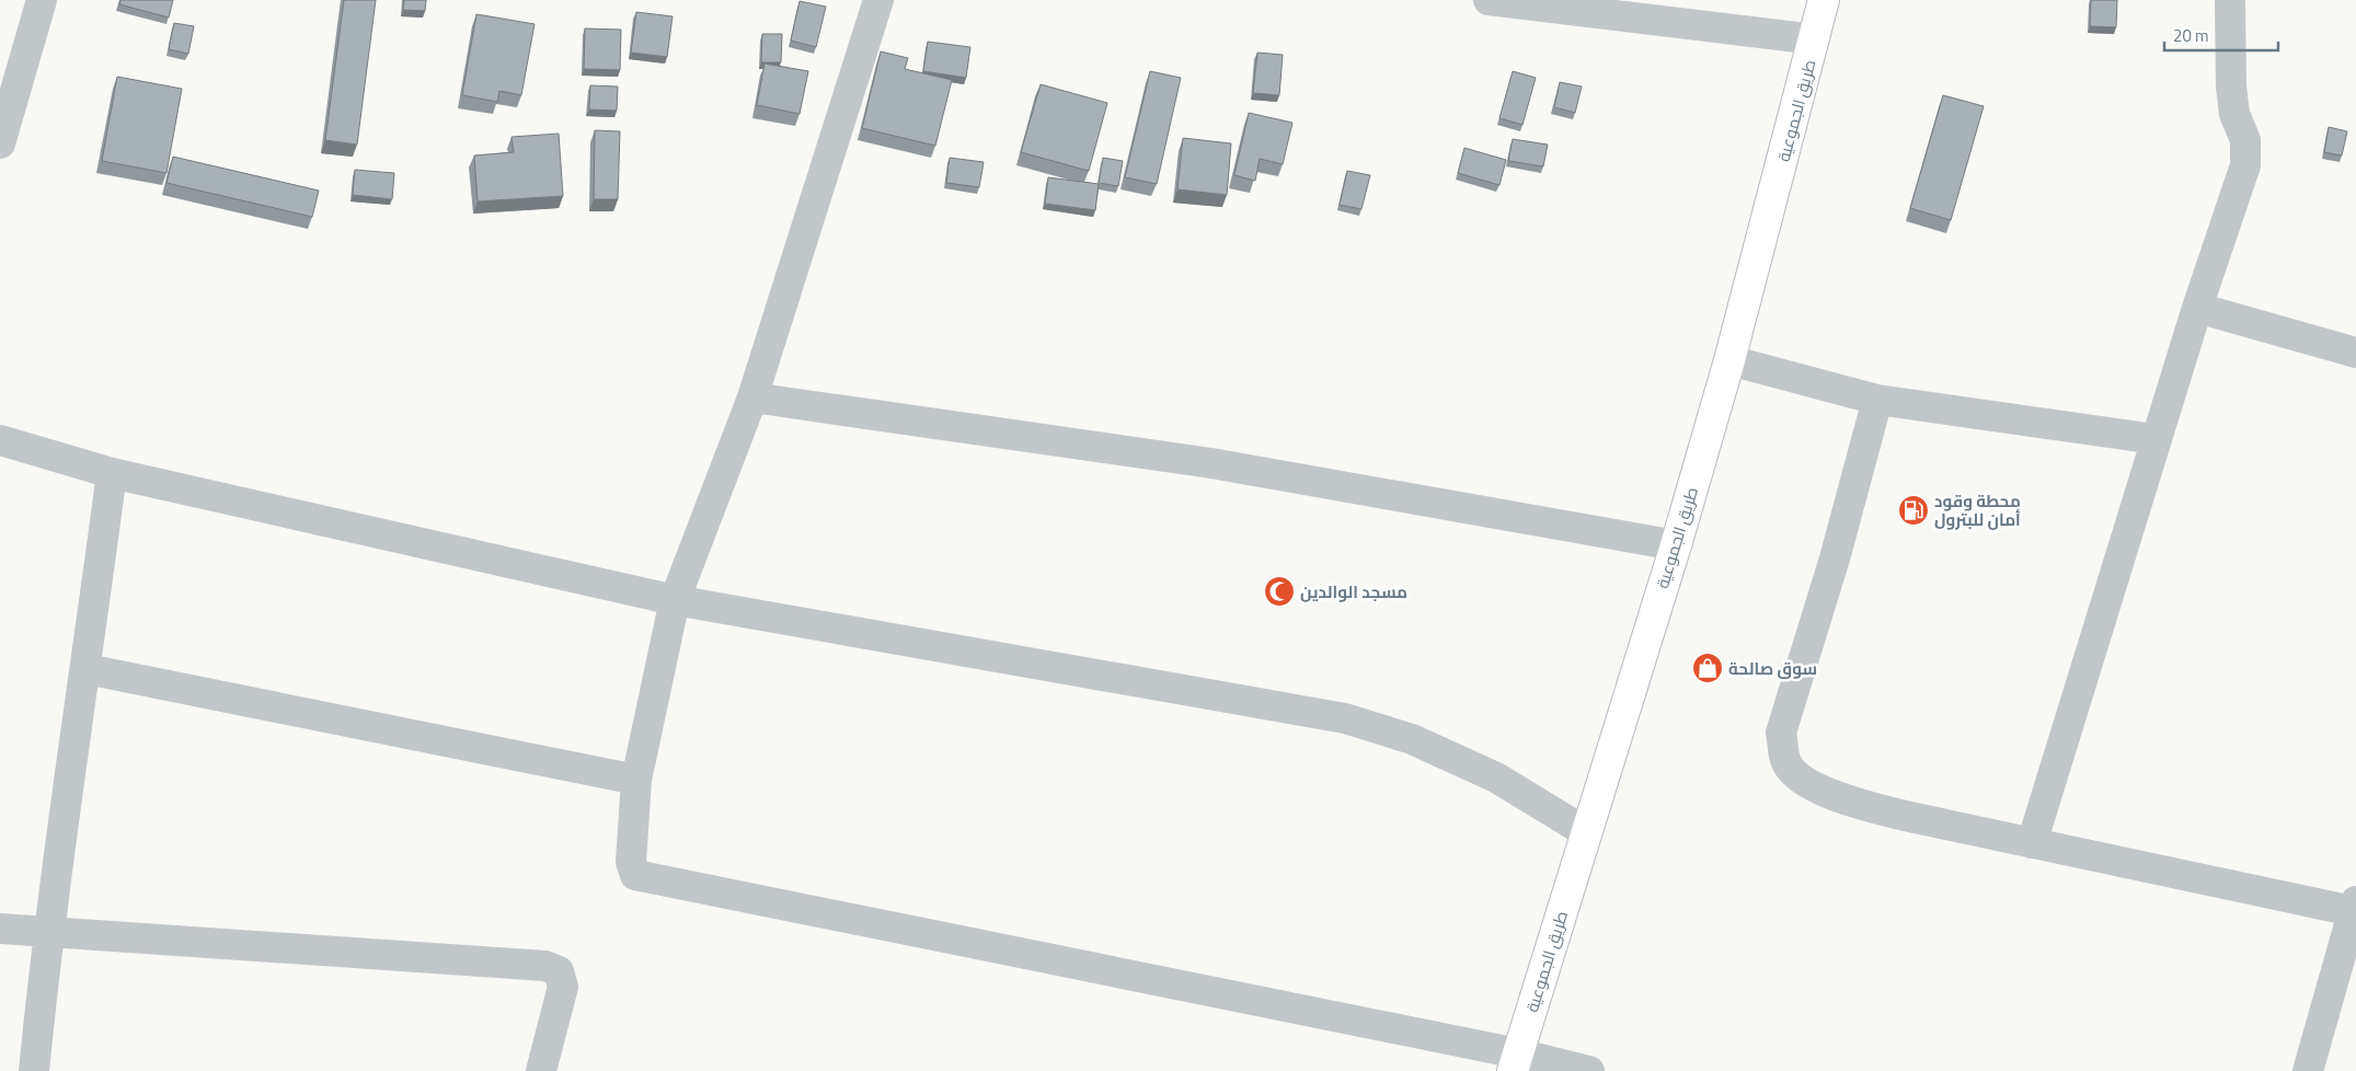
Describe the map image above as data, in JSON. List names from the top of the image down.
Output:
{
  "streets": {
    "main road": ["طريق الجموعية"]
  },
  "places": {
    "fuel station": ["محطة وقود أمان للبترول"],
    "mosque": ["مسجد الوالدين"],
    "shop": ["سوق صالحة"]
  },
  "scale_bar": "20 m"
}
